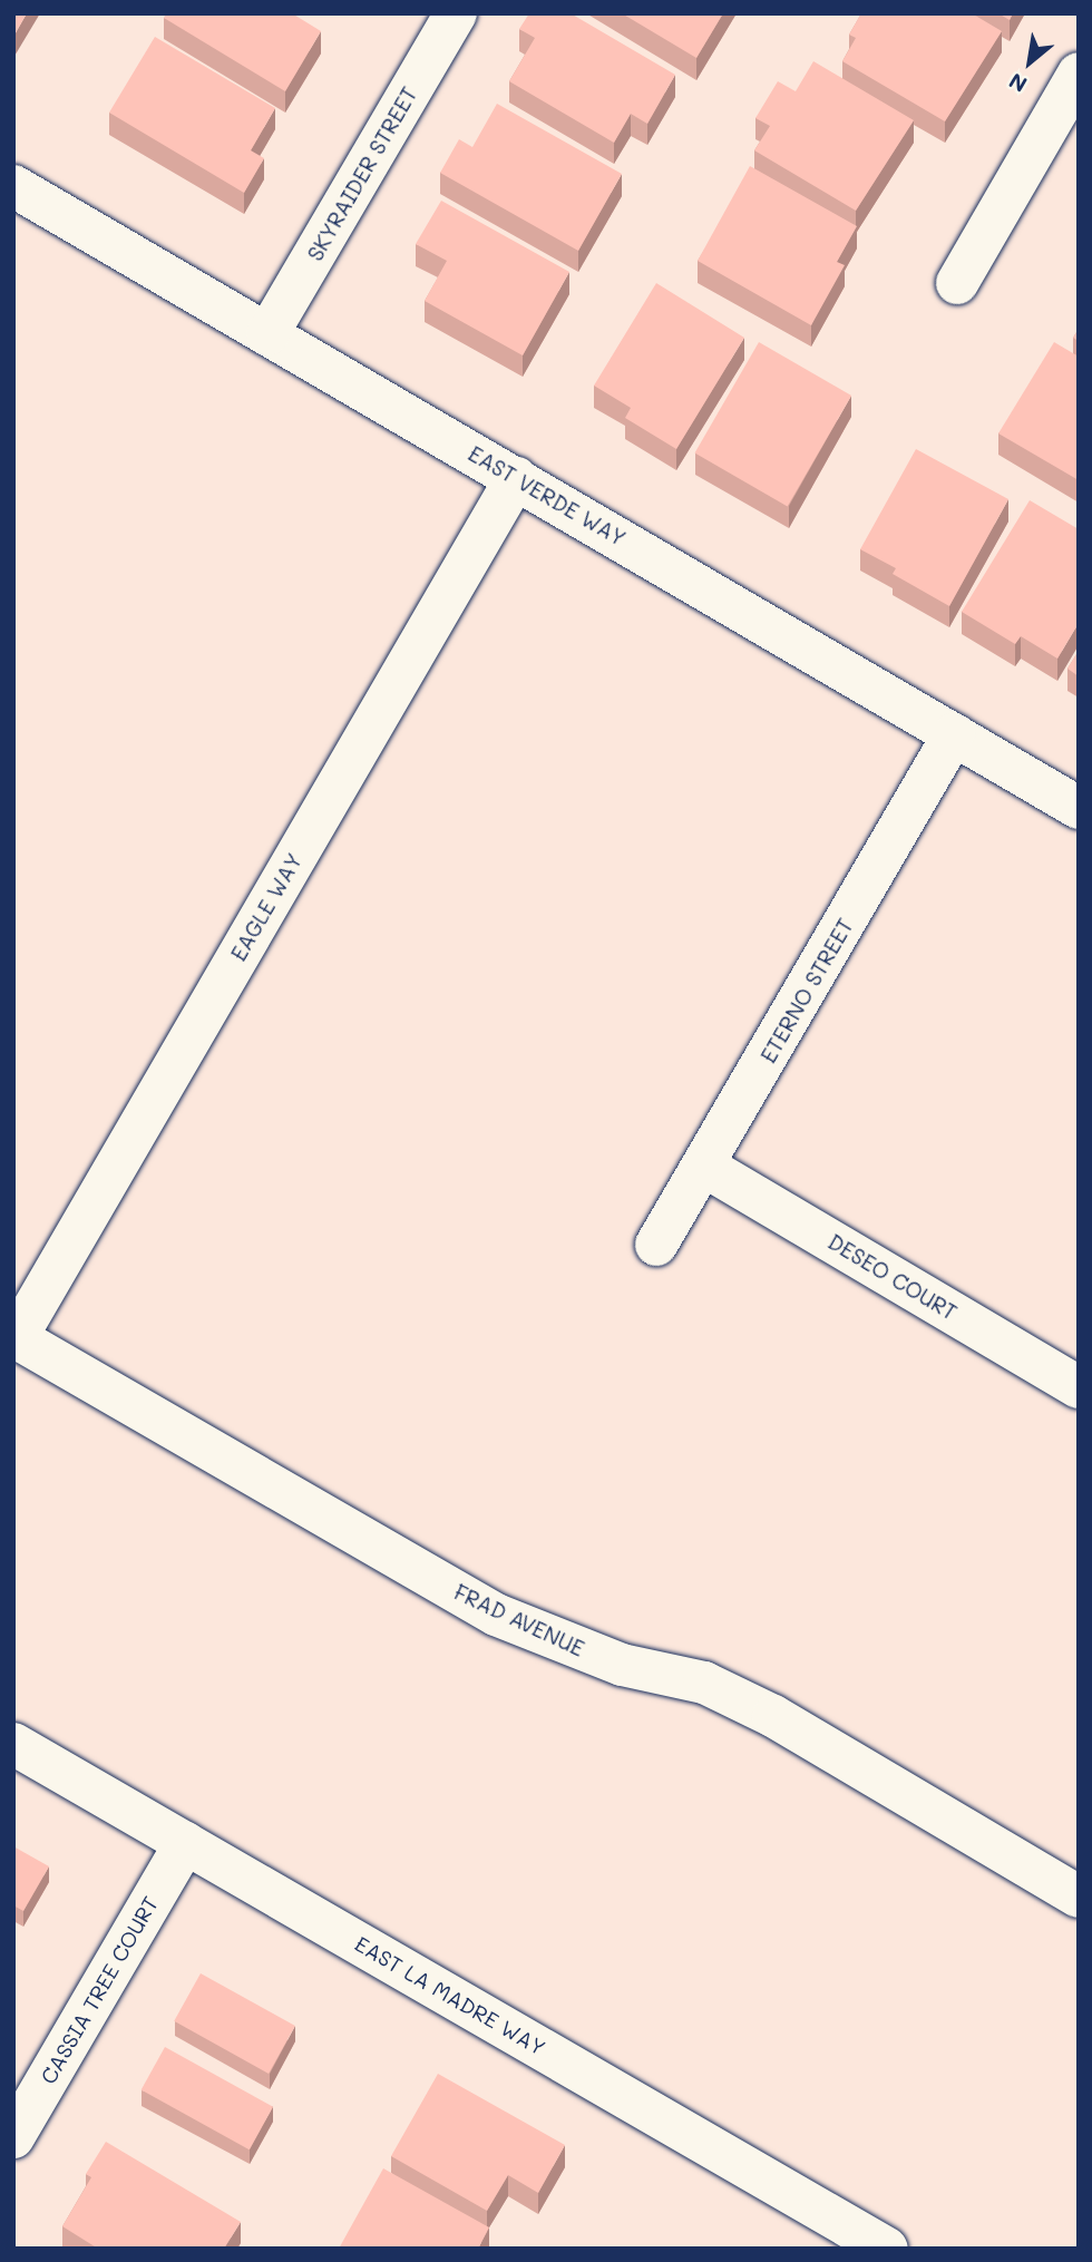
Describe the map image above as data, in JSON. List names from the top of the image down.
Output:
{
  "streets": {
    "street": [
      "SKYRAIDER STREET",
      "EAST VERDE WAY",
      "EAGLE WAY",
      "ETERNO STREET",
      "DESEO COURT",
      "FRAD AVENUE",
      "CASSIA TREE COURT",
      "EAST LA MADRE WAY"
    ]
  },
  "crossings": [
    ["SKYRAIDER STREET", "EAST VERDE WAY"],
    ["EAST VERDE WAY", "EAGLE WAY"],
    ["EAST VERDE WAY", "ETERNO STREET"],
    ["EAGLE WAY", "FRAD AVENUE"],
    ["ETERNO STREET", "DESEO COURT"],
    ["CASSIA TREE COURT", "EAST LA MADRE WAY"]
  ],
  "north": "bottom left"
}
